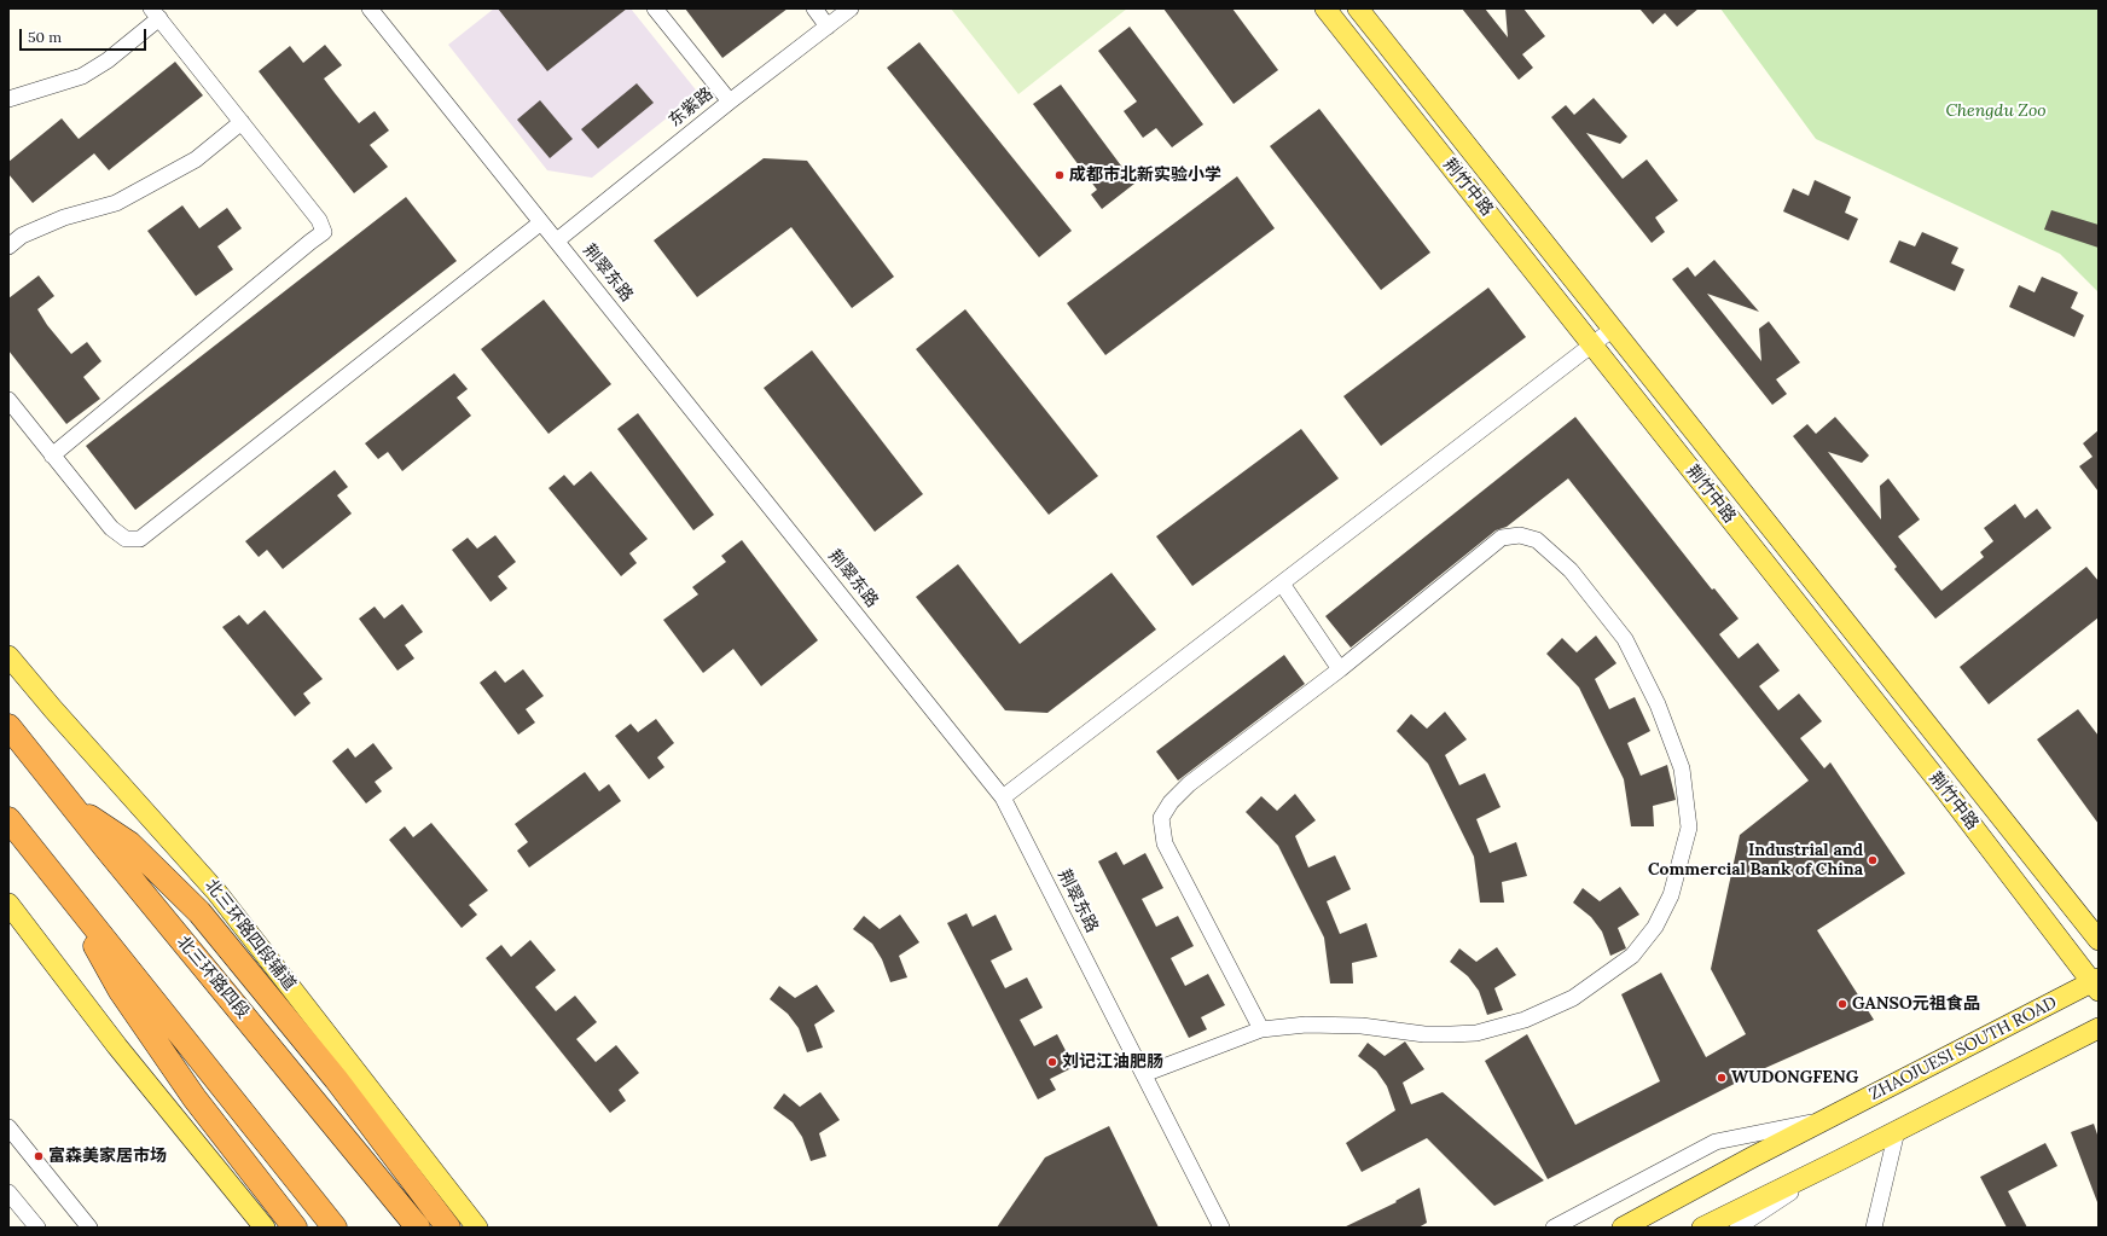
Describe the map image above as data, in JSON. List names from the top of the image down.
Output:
{
  "streets": {
    "highway": ["北三环路四段"],
    "main road": ["荆竹中路", "北三环路四段辅道", "ZHAOJUESI SOUTH ROAD"],
    "street": ["东紫路", "荆翠东路"]
  },
  "crossings": [
    ["东紫路", "荆翠东路"],
    ["荆竹中路", "ZHAOJUESI SOUTH ROAD"]
  ],
  "parks": ["Chengdu Zoo"],
  "places": [
    "成都市北新实验小学",
    "Industrial and Commercial Bank of China",
    "GANSO元祖食品",
    "刘记江油肥肠",
    "WUDONGFENG",
    "富森美家居市场"
  ],
  "scale_bar": "50 m"
}
